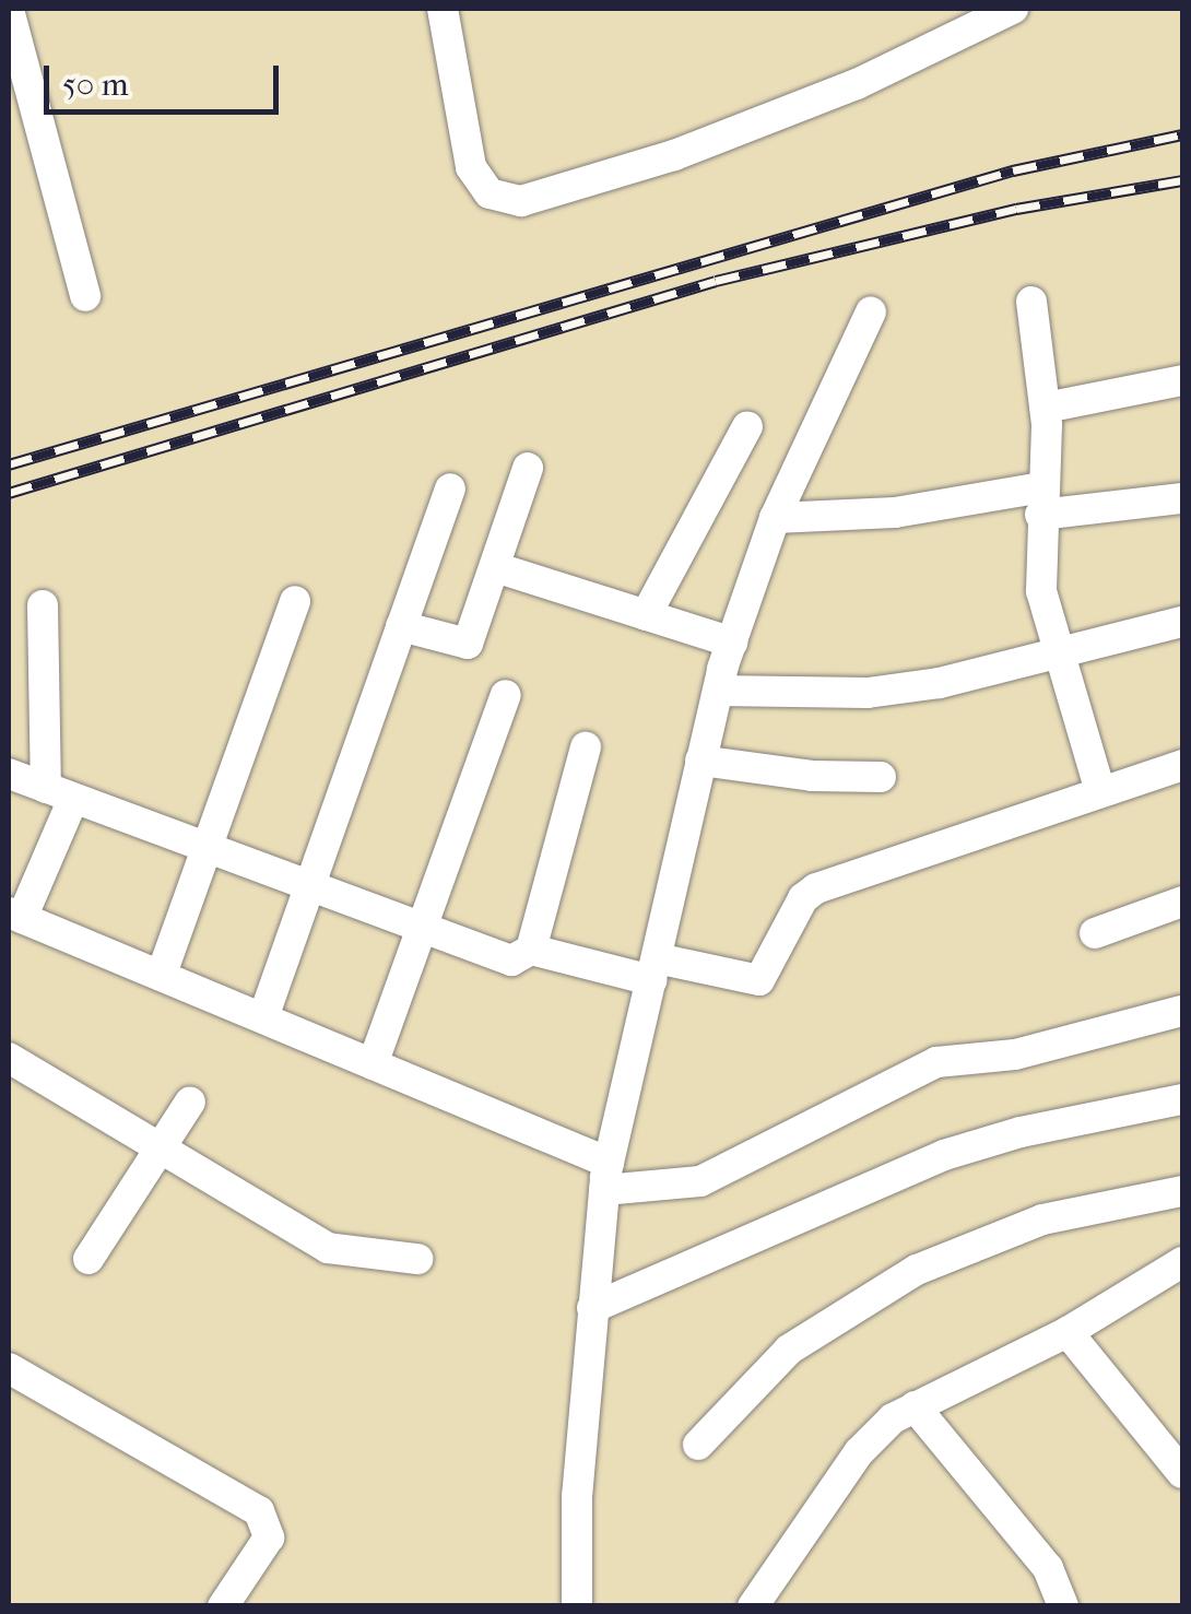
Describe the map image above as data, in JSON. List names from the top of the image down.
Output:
{
  "scale_bar": "50 m"
}
